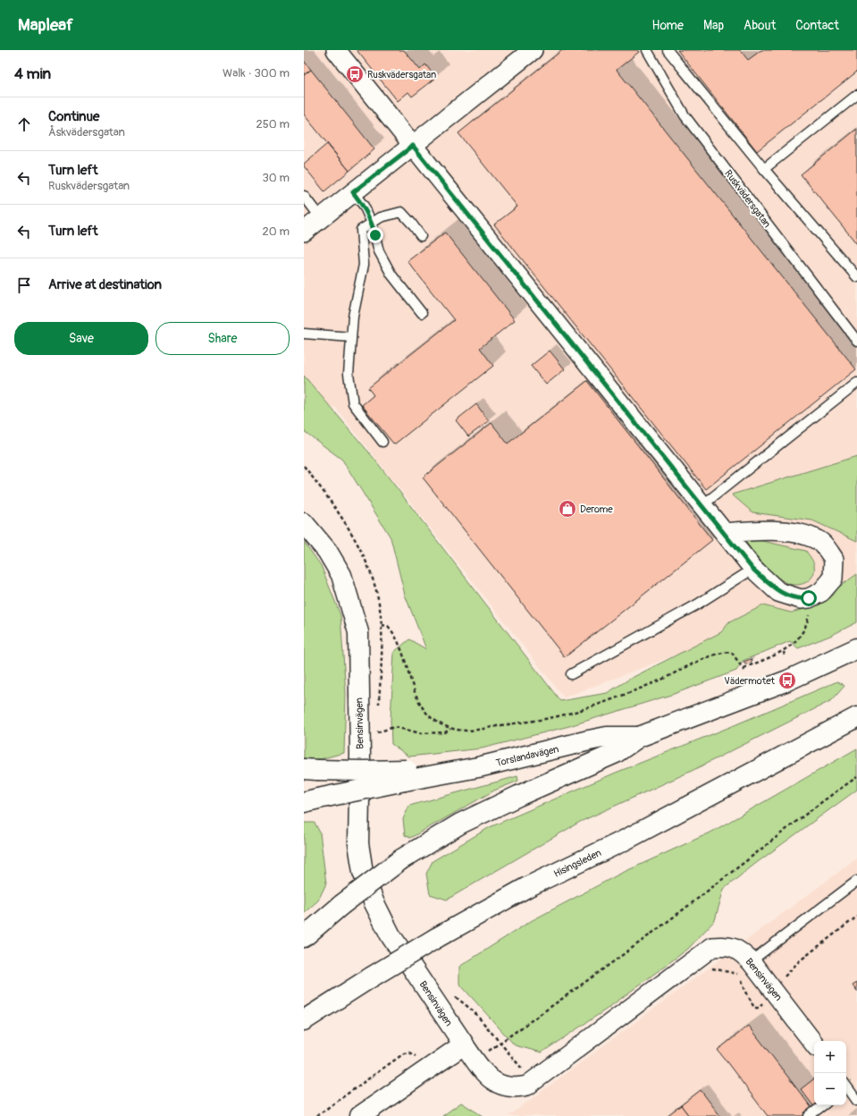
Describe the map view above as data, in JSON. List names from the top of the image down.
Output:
{
  "streets": {
    "main road": ["Bensinvägen", "Torslandavägen", "Hisingsleden"],
    "lane": ["Ruskvädersgatan"]
  },
  "places": {
    "bus stop": ["Ruskvädersgatan", "Vädermotet"],
    "shop": ["Derome"]
  },
  "page": {
    "header": "Mapleaf",
    "nav": [
      "Home",
      "Map",
      "About",
      "Contact"
    ],
    "heading": ["4 min", "Walk · 300 m"],
    "list": [
      ["Continue", "Åskvädersgatan", "250 m"],
      ["Turn left", "Ruskvädersgatan", "30 m"],
      ["Turn left", "20 m"],
      "Arrive at destination"
    ],
    "buttons": ["Save", "Share"],
    "map_buttons": ["+", "−"]
  }
}
